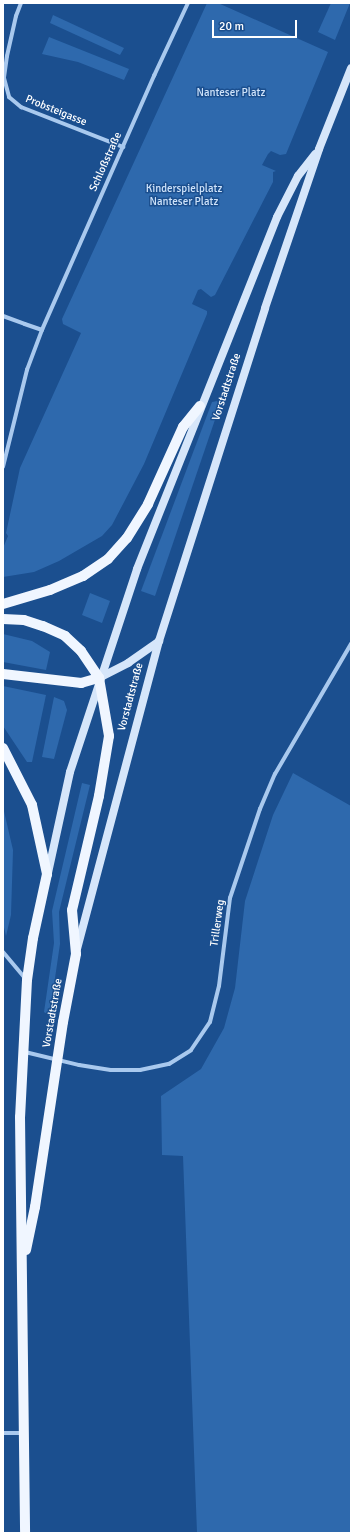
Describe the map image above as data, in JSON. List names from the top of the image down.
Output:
{
  "streets": {
    "main road": ["Vorstadtstraße"],
    "street": ["Probsteigasse", "Schloßstraße", "Trillerweg"]
  },
  "crossings": [
    ["Probsteigasse", "Schloßstraße"],
    ["Vorstadtstraße", "Trillerweg"]
  ],
  "parks": ["Nanteser Platz", "Kinderspielplatz Nanteser Platz"],
  "scale_bar": "20 m"
}
